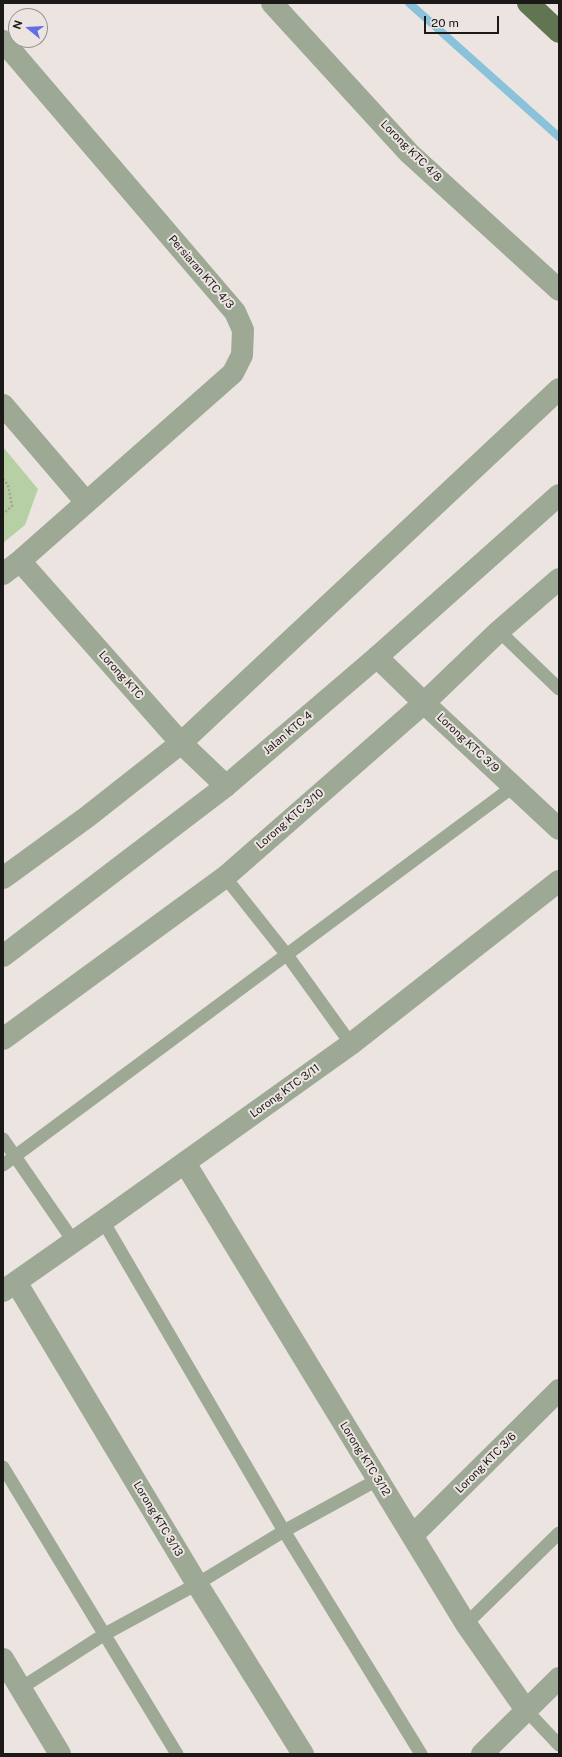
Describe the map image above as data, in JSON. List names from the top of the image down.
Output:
{
  "streets": {
    "street": [
      "Lorong KTC 4/8",
      "Persiaran KTC 4/3",
      "Lorong KTC",
      "Jalan KTC 4",
      "Lorong KTC 3/9",
      "Lorong KTC 3/10",
      "Lorong KTC 3/11",
      "Lorong KTC 3/12",
      "Lorong KTC 3/6",
      "Lorong KTC 3/13"
    ]
  },
  "crossings": [
    ["Persiaran KTC 4/3", "Lorong KTC"],
    ["Lorong KTC", "Jalan KTC 4"],
    ["Jalan KTC 4", "Lorong KTC 3/9"],
    ["Lorong KTC 3/9", "Lorong KTC 3/10"],
    ["Lorong KTC 3/11", "Lorong KTC 3/12"],
    ["Lorong KTC 3/11", "Lorong KTC 3/13"],
    ["Lorong KTC 3/12", "Lorong KTC 3/6"]
  ],
  "scale_bar": "20 m",
  "north": "left"
}
